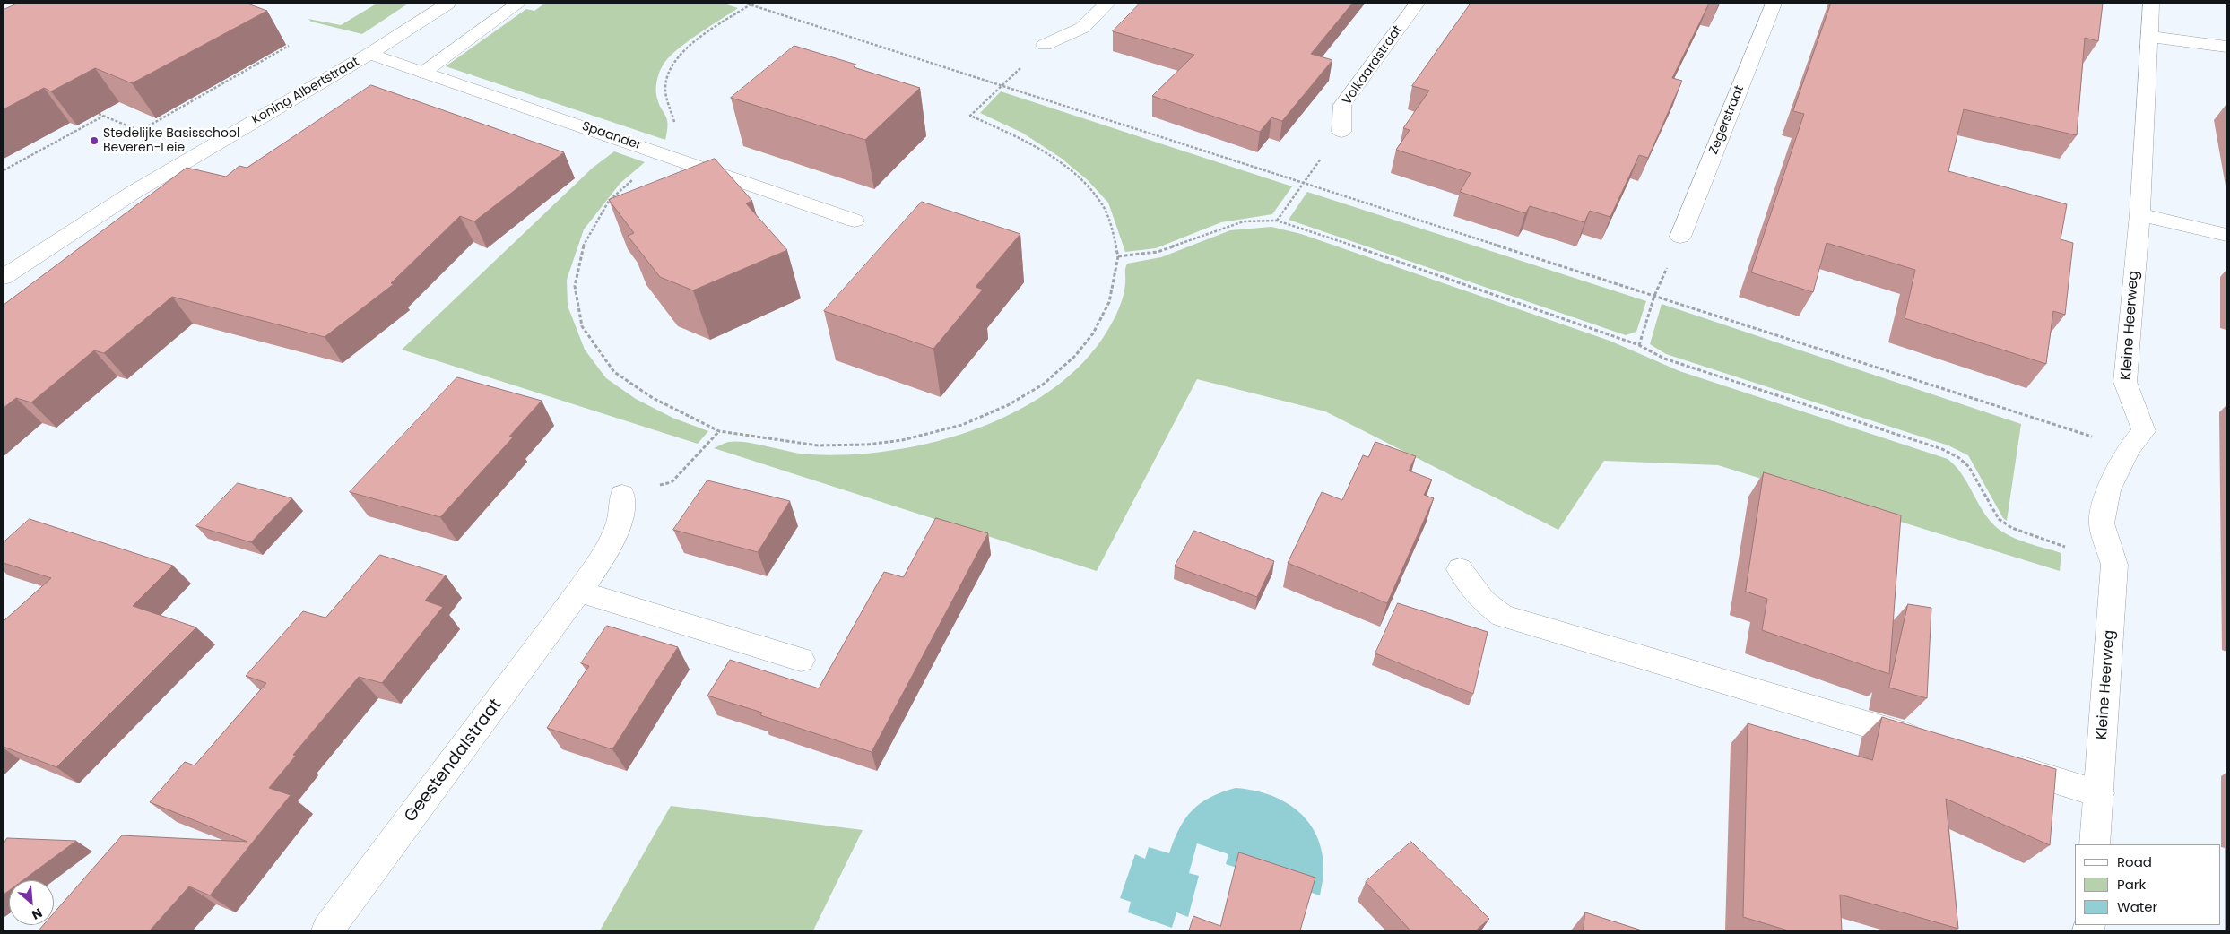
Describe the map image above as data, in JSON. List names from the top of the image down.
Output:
{
  "streets": {
    "street": [
      "Volkaardstraat",
      "Koning Albertstraat",
      "Zegerstraat",
      "Spaander",
      "Kleine Heerweg",
      "Geestendalstraat"
    ]
  },
  "crossings": [
    ["Koning Albertstraat", "Spaander"]
  ],
  "places": ["Stedelijke Basisschool Beveren-Leie"],
  "legend": ["Road", "Park", "Water"],
  "north": "bottom right"
}
